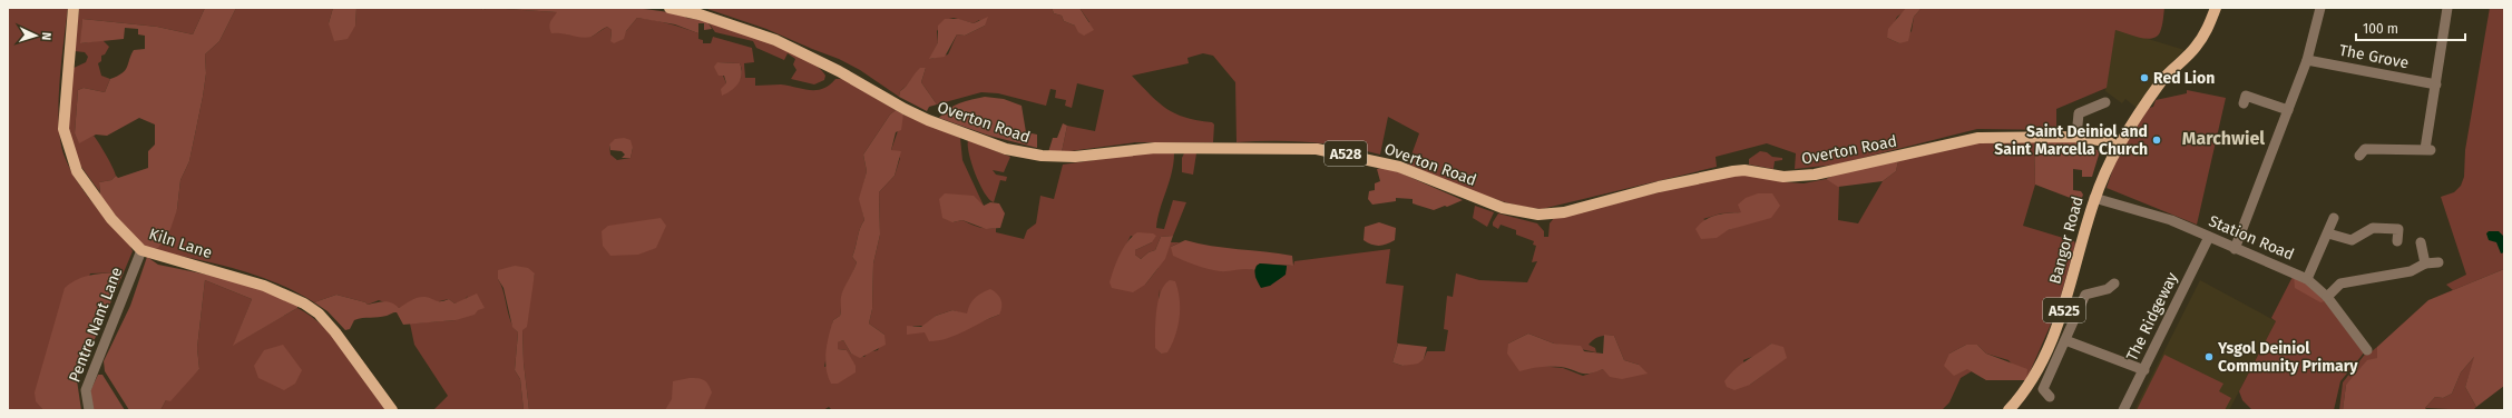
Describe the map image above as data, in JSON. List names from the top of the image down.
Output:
{
  "streets": {
    "main road": [
      "Overton Road",
      "A528",
      "Bangor Road",
      "Kiln Lane",
      "A525"
    ],
    "street": [
      "The Grove",
      "Station Road",
      "The Ridgeway",
      "Pentre Nant Lane"
    ]
  },
  "crossings": [
    ["Overton Road", "Bangor Road"],
    ["Overton Road", "A525"],
    ["Station Road", "Bangor Road"],
    ["Station Road", "The Ridgeway"],
    ["Bangor Road", "A525"],
    ["Kiln Lane", "Pentre Nant Lane"]
  ],
  "districts": ["Marchwiel"],
  "places": ["Red Lion", "Saint Deiniol and Saint Marcella Church", "Ysgol Deiniol Community Primary"],
  "scale_bar": "100 m",
  "north": "right"
}
